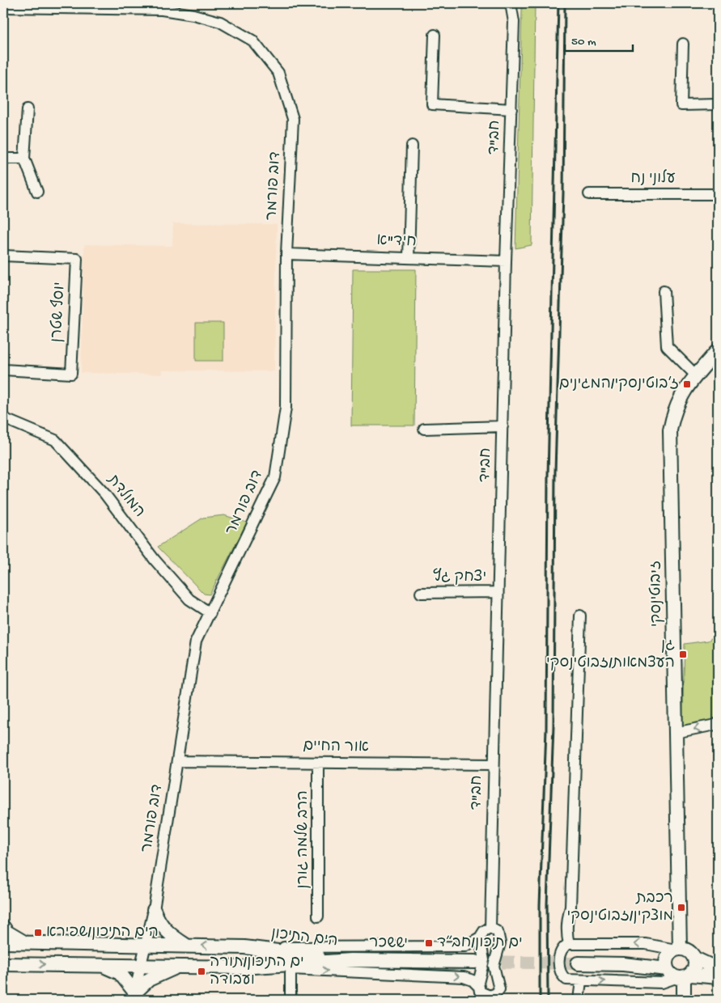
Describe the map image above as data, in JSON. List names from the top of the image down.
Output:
{
  "streets": {
    "street": [
      "חב\"ד",
      "עלוני נח",
      "דוב פורמר",
      "חיד\"א",
      "יוסף שטרן",
      "המולדת",
      "יצחק גץ",
      "ז'בוטינסקי",
      "אור החיים",
      "הרב שלמה גורן",
      "הים התיכון",
      "יששכר"
    ]
  },
  "crossings": [
    ["חב\"ד", "חיד\"א"],
    ["חב\"ד", "יצחק גץ"],
    ["חב\"ד", "אור החיים"],
    ["דוב פורמר", "חיד\"א"],
    ["דוב פורמר", "המולדת"],
    ["דוב פורמר", "אור החיים"],
    ["דוב פורמר", "הים התיכון"],
    ["אור החיים", "הרב שלמה גורן"],
    ["הים התיכון", "יששכר"]
  ],
  "places": {
    "transit": [
      "ז׳בוטינסקי/המגינים",
      "גן העצמאות/זבוטינסקי",
      "רכבת מוצקין/זבוטינסקי",
      "הים התיכון/שפירא",
      "ים תיכון/חב״ד",
      "ים התיכון/תורה ועבודה"
    ]
  },
  "scale_bar": "50 m"
}
